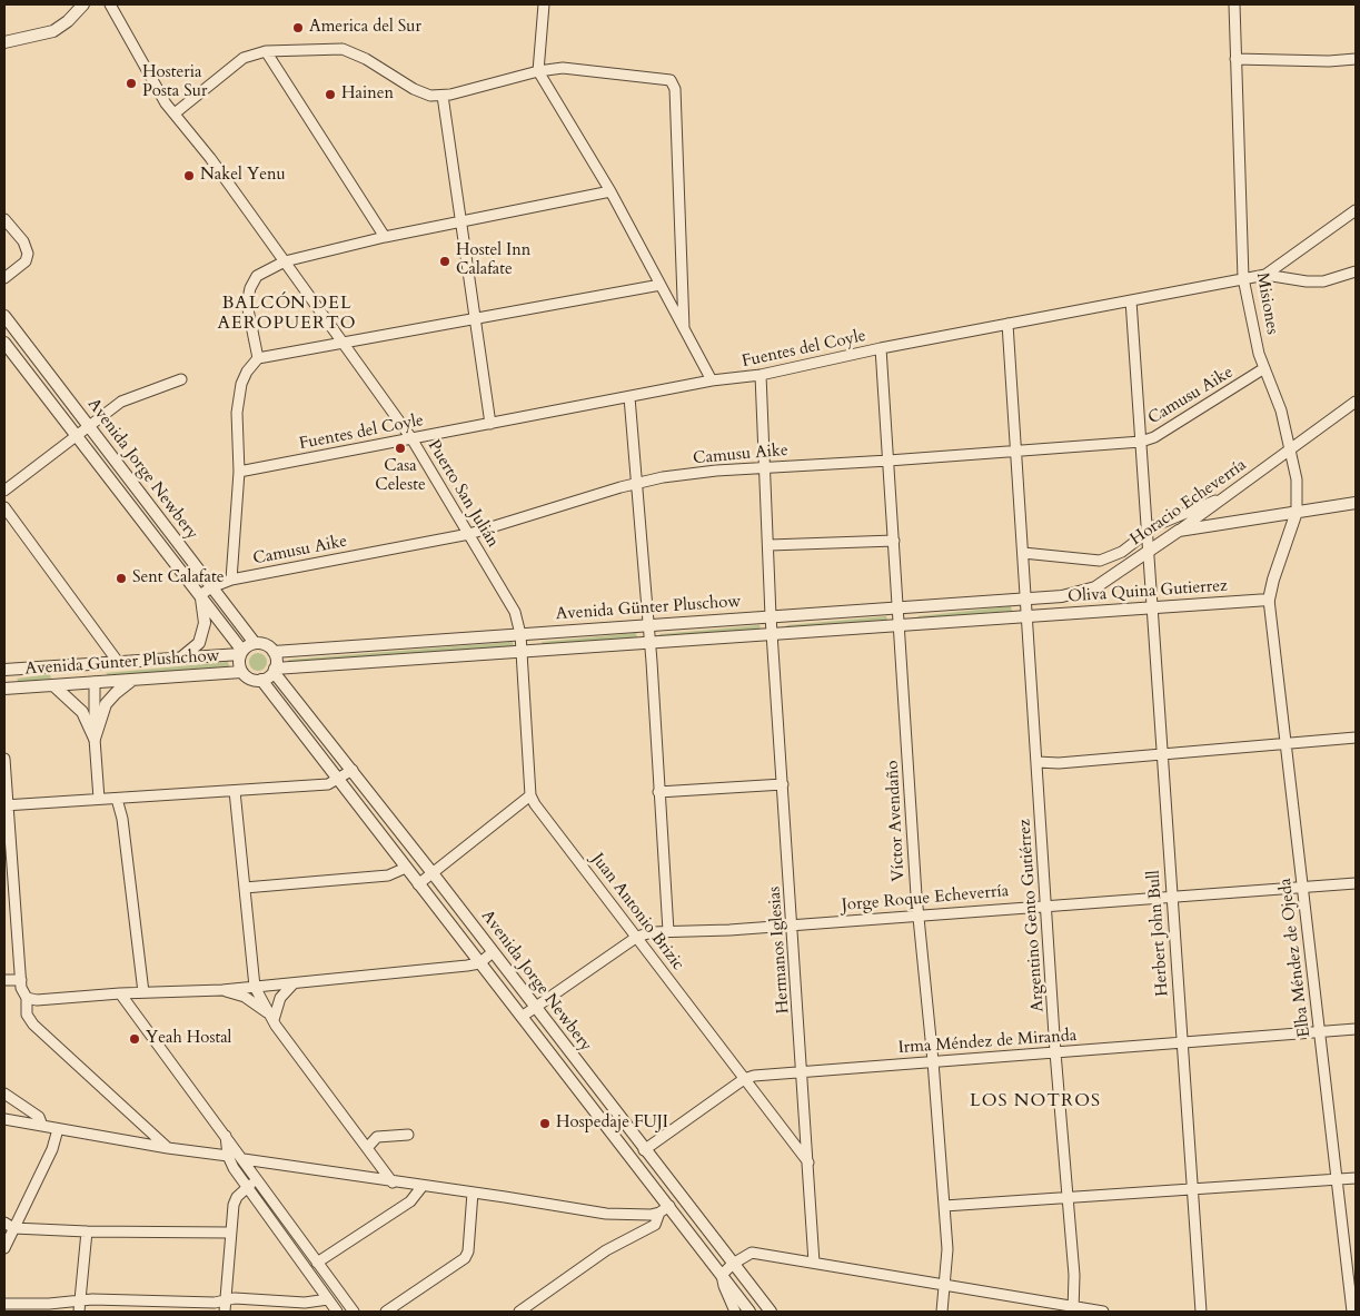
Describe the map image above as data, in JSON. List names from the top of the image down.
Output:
{
  "streets": {
    "street": [
      "Misiones",
      "Fuentes del Coyle",
      "Camusu Aike",
      "Avenida Jorge Newbery",
      "Puerto San Julián",
      "Horacio Echeverría",
      "Oliva Quina Gutierrez",
      "Avenida Günter Pluschow",
      "Avenida Gunter Plushchow",
      "Víctor Avendaño",
      "Jorge Roque Echeverría",
      "Juan Antonio Brizic",
      "Argentino Gento Gutiérrez",
      "Herbert John Bull",
      "Hermanos Iglesias",
      "Elba Méndez de Ojeda",
      "Irma Méndez de Miranda"
    ]
  },
  "crossings": [
    ["Misiones", "Fuentes del Coyle"],
    ["Misiones", "Camusu Aike"],
    ["Misiones", "Horacio Echeverría"],
    ["Misiones", "Oliva Quina Gutierrez"],
    ["Misiones", "Elba Méndez de Ojeda"],
    ["Fuentes del Coyle", "Puerto San Julián"],
    ["Fuentes del Coyle", "Víctor Avendaño"],
    ["Fuentes del Coyle", "Argentino Gento Gutiérrez"],
    ["Fuentes del Coyle", "Herbert John Bull"],
    ["Fuentes del Coyle", "Hermanos Iglesias"],
    ["Camusu Aike", "Avenida Jorge Newbery"],
    ["Camusu Aike", "Puerto San Julián"],
    ["Camusu Aike", "Víctor Avendaño"],
    ["Camusu Aike", "Argentino Gento Gutiérrez"],
    ["Camusu Aike", "Herbert John Bull"],
    ["Camusu Aike", "Hermanos Iglesias"],
    ["Avenida Jorge Newbery", "Avenida Günter Pluschow"],
    ["Avenida Jorge Newbery", "Avenida Gunter Plushchow"],
    ["Avenida Jorge Newbery", "Jorge Roque Echeverría"],
    ["Avenida Jorge Newbery", "Irma Méndez de Miranda"],
    ["Puerto San Julián", "Avenida Günter Pluschow"],
    ["Horacio Echeverría", "Avenida Günter Pluschow"],
    ["Horacio Echeverría", "Argentino Gento Gutiérrez"],
    ["Horacio Echeverría", "Herbert John Bull"],
    ["Oliva Quina Gutierrez", "Avenida Günter Pluschow"],
    ["Oliva Quina Gutierrez", "Argentino Gento Gutiérrez"],
    ["Oliva Quina Gutierrez", "Herbert John Bull"],
    ["Oliva Quina Gutierrez", "Elba Méndez de Ojeda"],
    ["Avenida Günter Pluschow", "Avenida Gunter Plushchow"],
    ["Avenida Günter Pluschow", "Víctor Avendaño"],
    ["Avenida Günter Pluschow", "Argentino Gento Gutiérrez"],
    ["Avenida Günter Pluschow", "Hermanos Iglesias"],
    ["Víctor Avendaño", "Jorge Roque Echeverría"],
    ["Víctor Avendaño", "Irma Méndez de Miranda"],
    ["Jorge Roque Echeverría", "Juan Antonio Brizic"],
    ["Jorge Roque Echeverría", "Argentino Gento Gutiérrez"],
    ["Jorge Roque Echeverría", "Herbert John Bull"],
    ["Jorge Roque Echeverría", "Hermanos Iglesias"],
    ["Jorge Roque Echeverría", "Elba Méndez de Ojeda"],
    ["Juan Antonio Brizic", "Hermanos Iglesias"],
    ["Juan Antonio Brizic", "Irma Méndez de Miranda"],
    ["Argentino Gento Gutiérrez", "Irma Méndez de Miranda"],
    ["Herbert John Bull", "Irma Méndez de Miranda"],
    ["Hermanos Iglesias", "Irma Méndez de Miranda"],
    ["Elba Méndez de Ojeda", "Irma Méndez de Miranda"]
  ],
  "districts": ["BALCÓN DEL AEROPUERTO", "LOS NOTROS"],
  "places": [
    "America del Sur",
    "Hosteria Posta Sur",
    "Hainen",
    "Nakel Yenu",
    "Hostel Inn Calafate",
    "Casa Celeste",
    "Sent Calafate",
    "Yeah Hostal",
    "Hospedaje FUJI"
  ]
}
